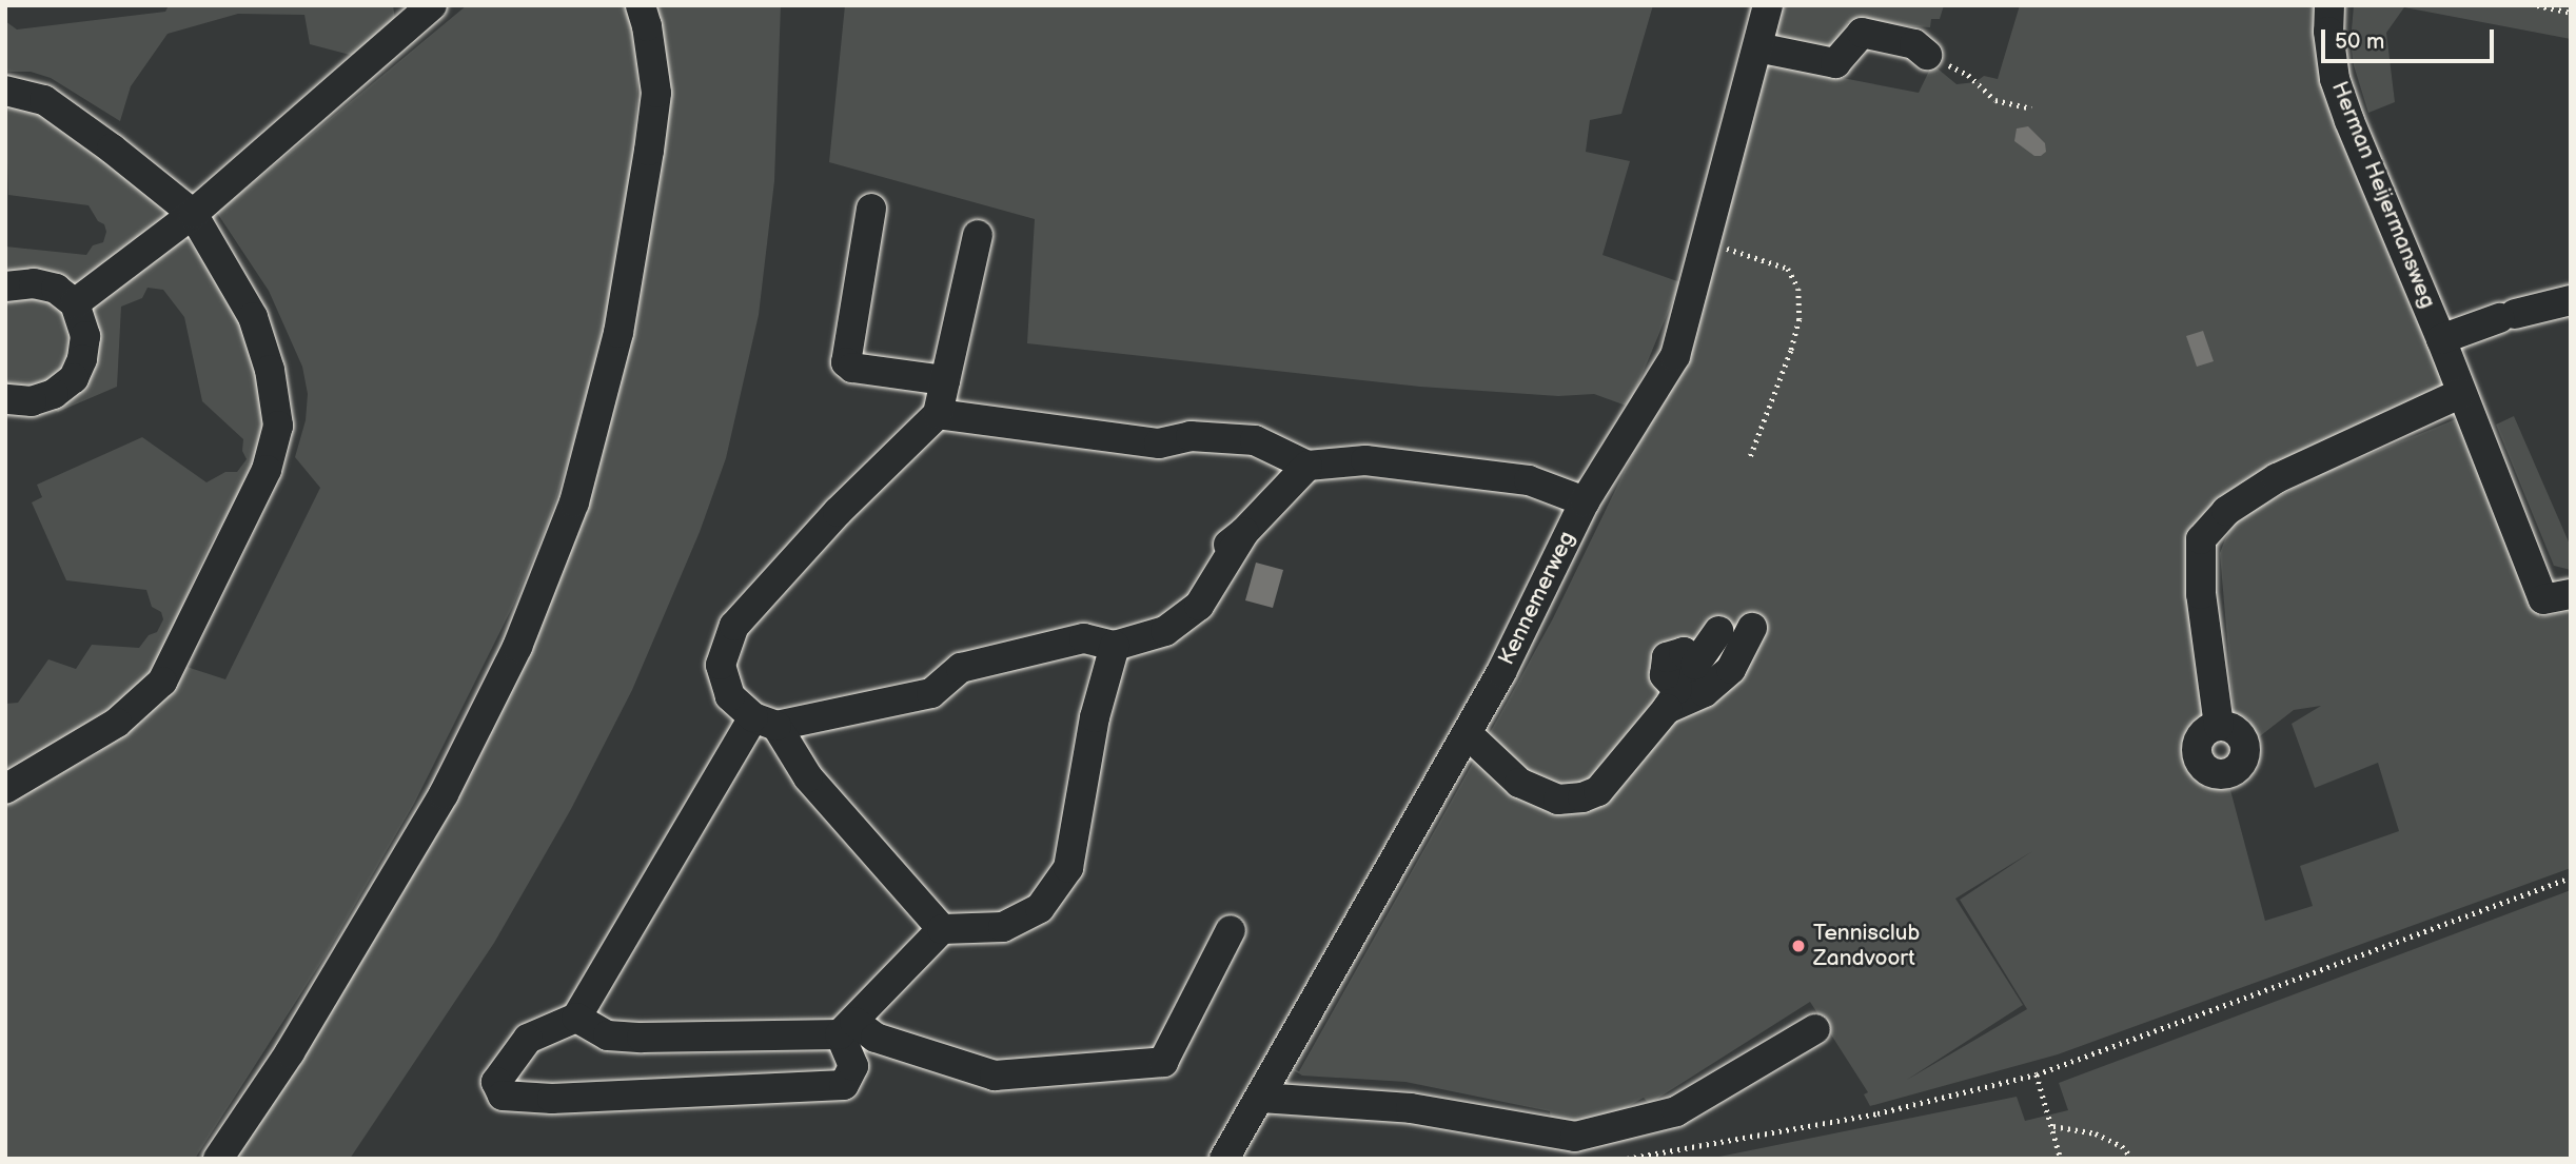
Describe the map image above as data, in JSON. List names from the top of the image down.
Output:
{
  "streets": {
    "street": ["Herman Heijermansweg", "Kennemerweg"]
  },
  "places": ["Tennisclub Zandvoort"],
  "scale_bar": "50 m"
}
